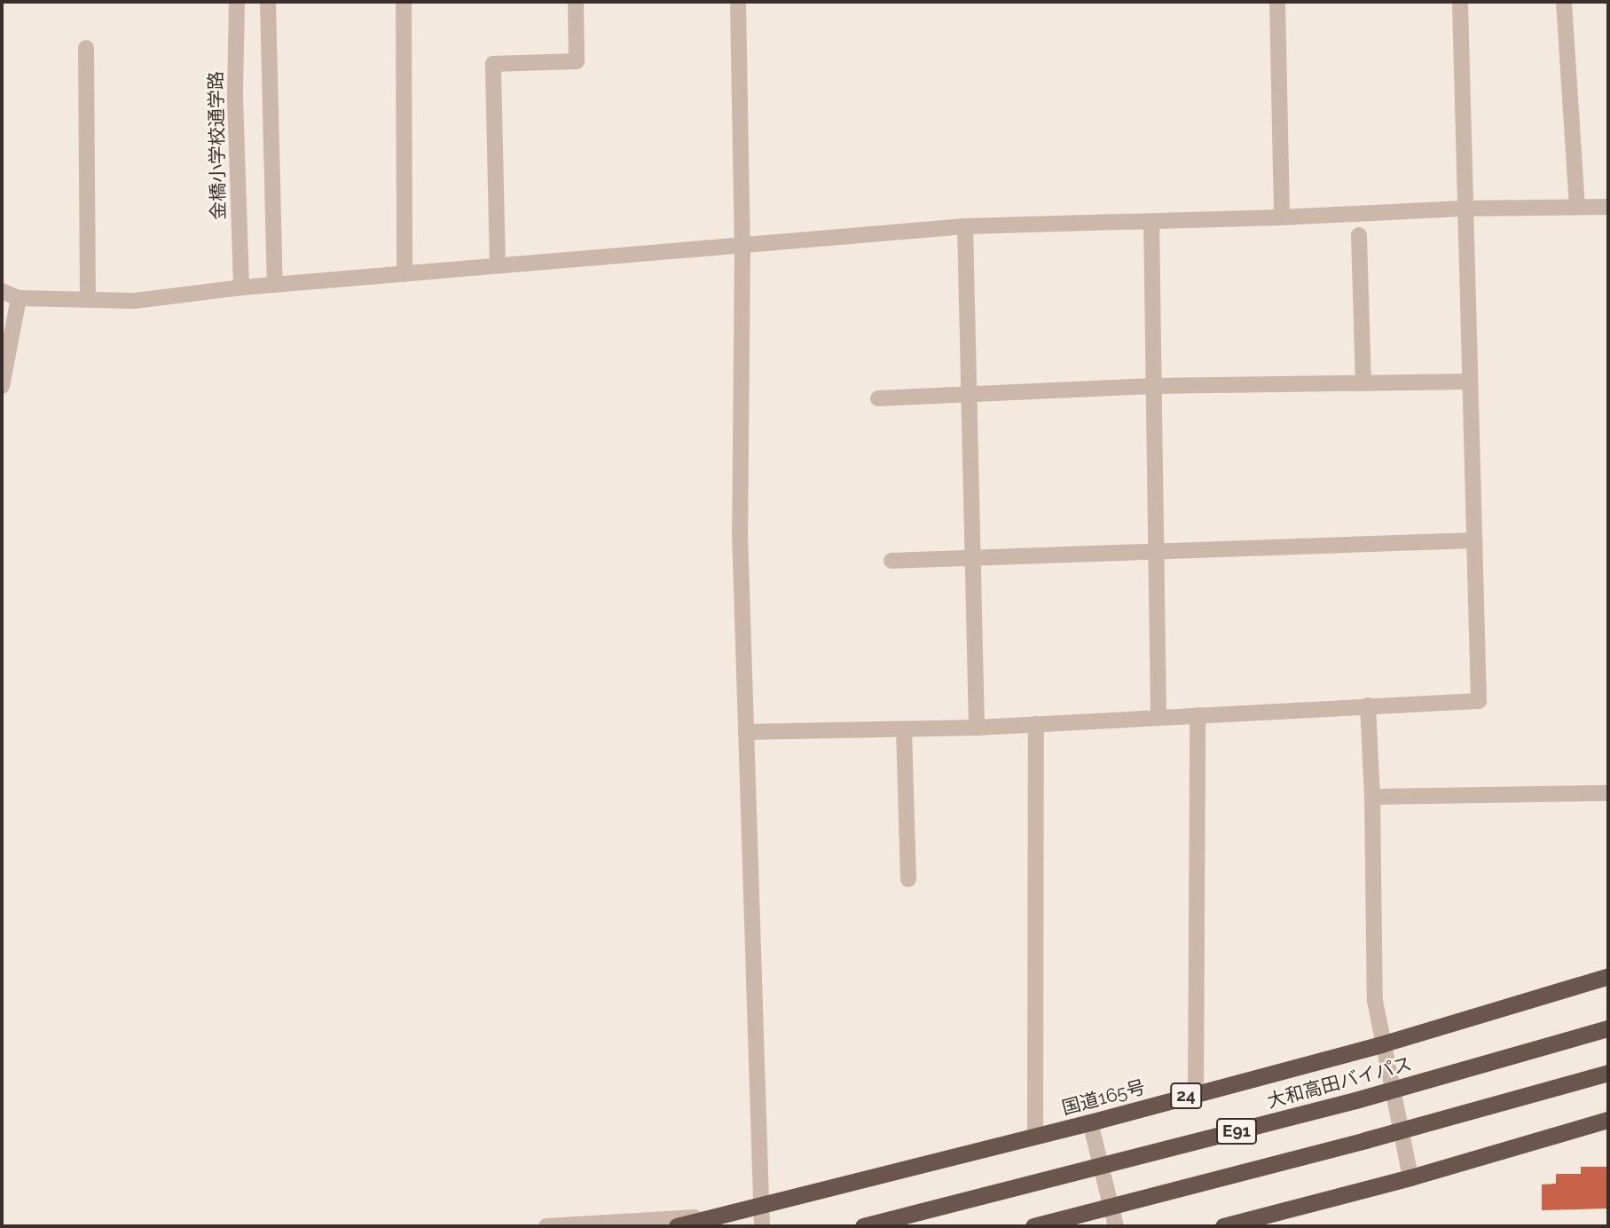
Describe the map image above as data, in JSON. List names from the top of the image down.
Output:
{
  "streets": {
    "highway": [
      "大和高田バイパス",
      "24",
      "国道165号",
      "E91"
    ],
    "street": ["金橋小学校通学路"]
  }
}
